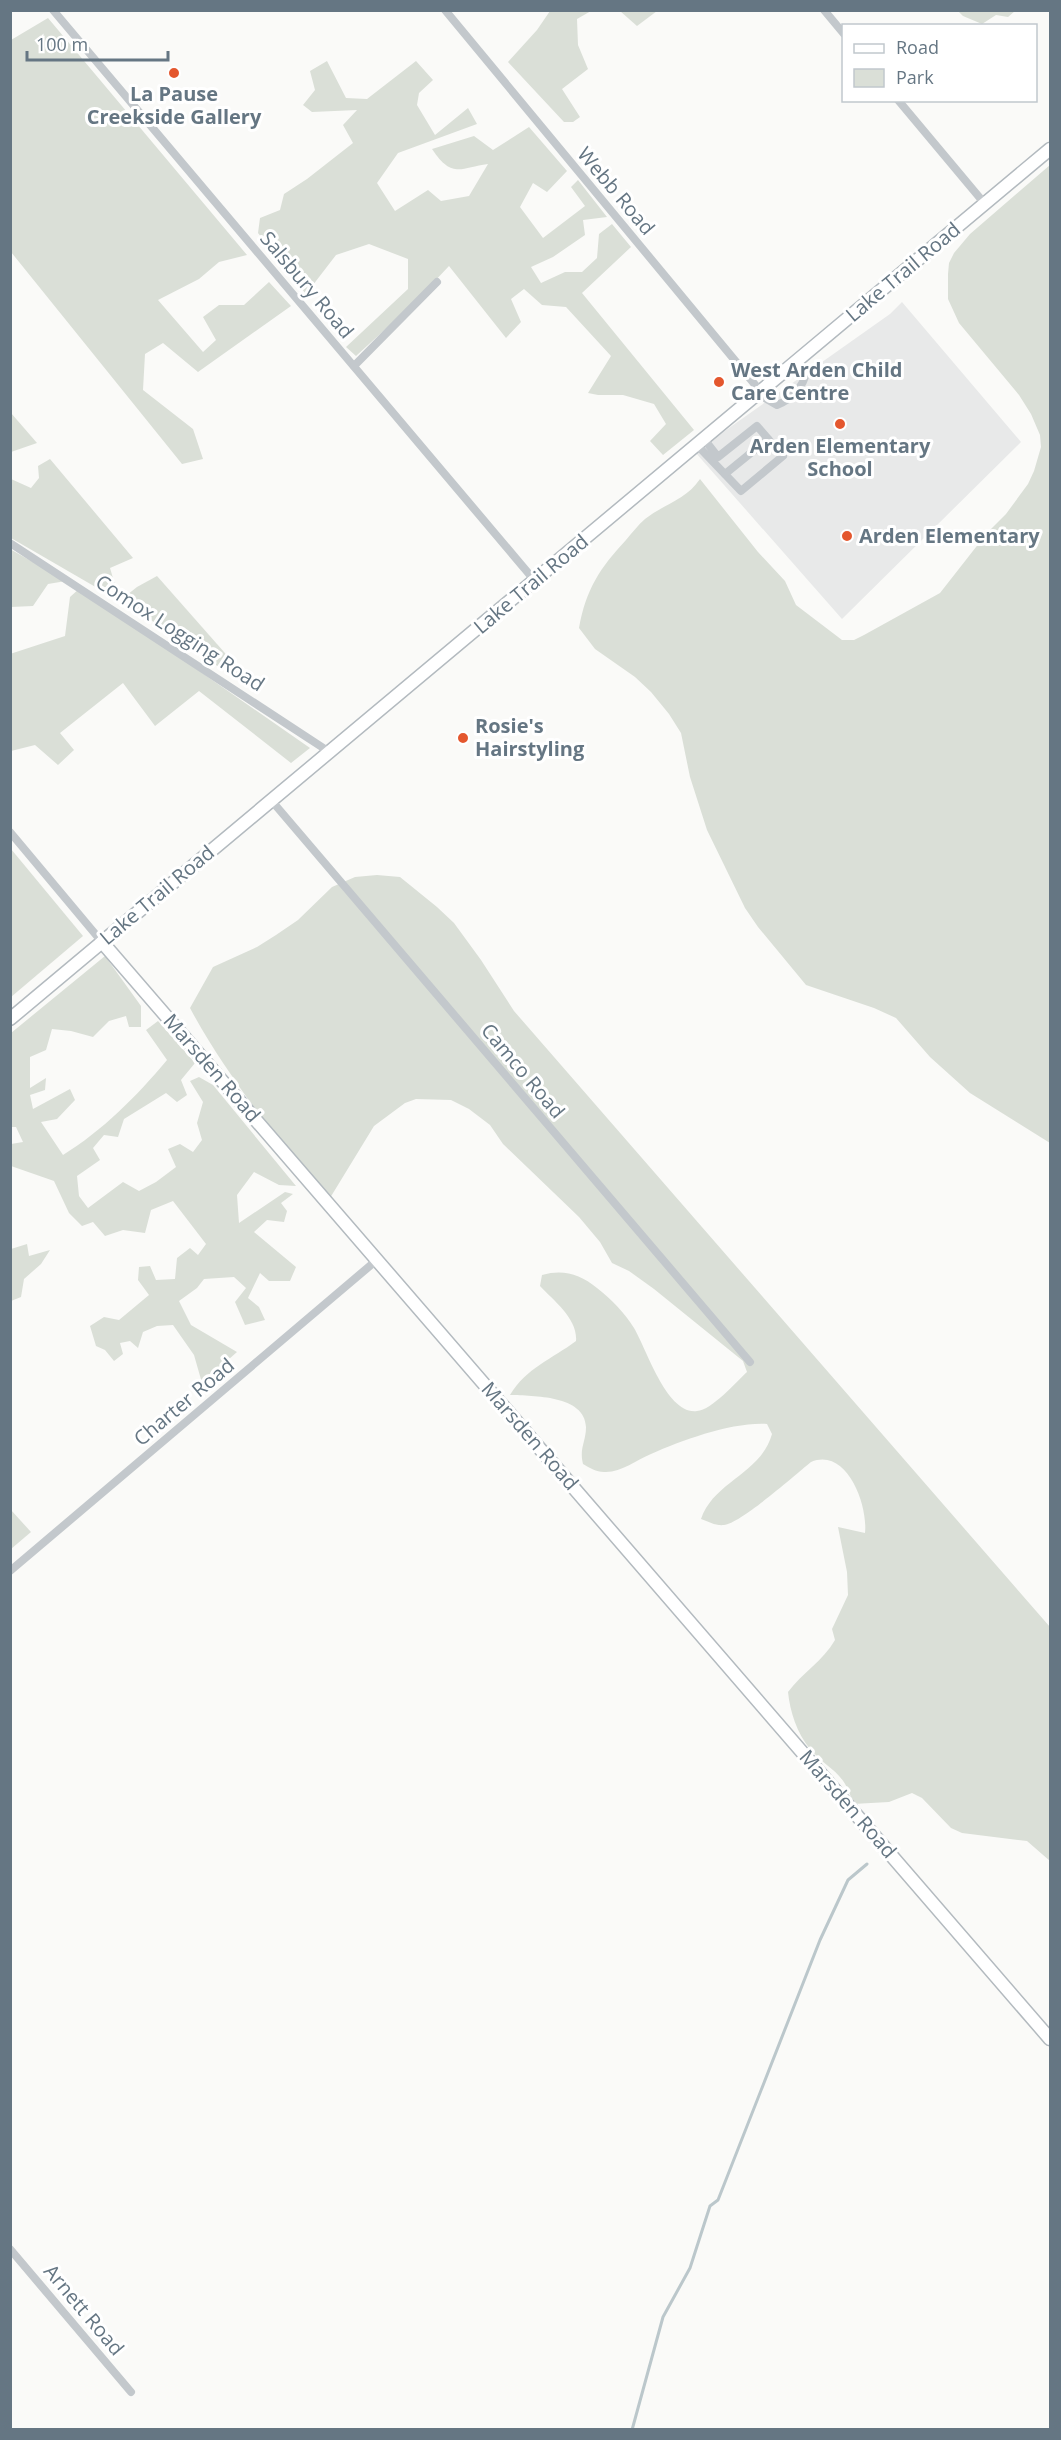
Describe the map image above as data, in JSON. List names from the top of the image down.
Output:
{
  "streets": {
    "street": [
      "Webb Road",
      "Lake Trail Road",
      "Salsbury Road",
      "Comox Logging Road",
      "Marsden Road",
      "Camco Road",
      "Charter Road",
      "Arnett Road"
    ]
  },
  "crossings": [
    ["Webb Road", "Lake Trail Road"],
    ["Lake Trail Road", "Salsbury Road"],
    ["Lake Trail Road", "Comox Logging Road"],
    ["Lake Trail Road", "Marsden Road"],
    ["Lake Trail Road", "Camco Road"],
    ["Marsden Road", "Charter Road"]
  ],
  "places": [
    "La Pause Creekside Gallery",
    "West Arden Child Care Centre",
    "Arden Elementary School",
    "Arden Elementary",
    "Rosie's Hairstyling"
  ],
  "legend": ["Road", "Park"],
  "scale_bar": "100 m"
}
